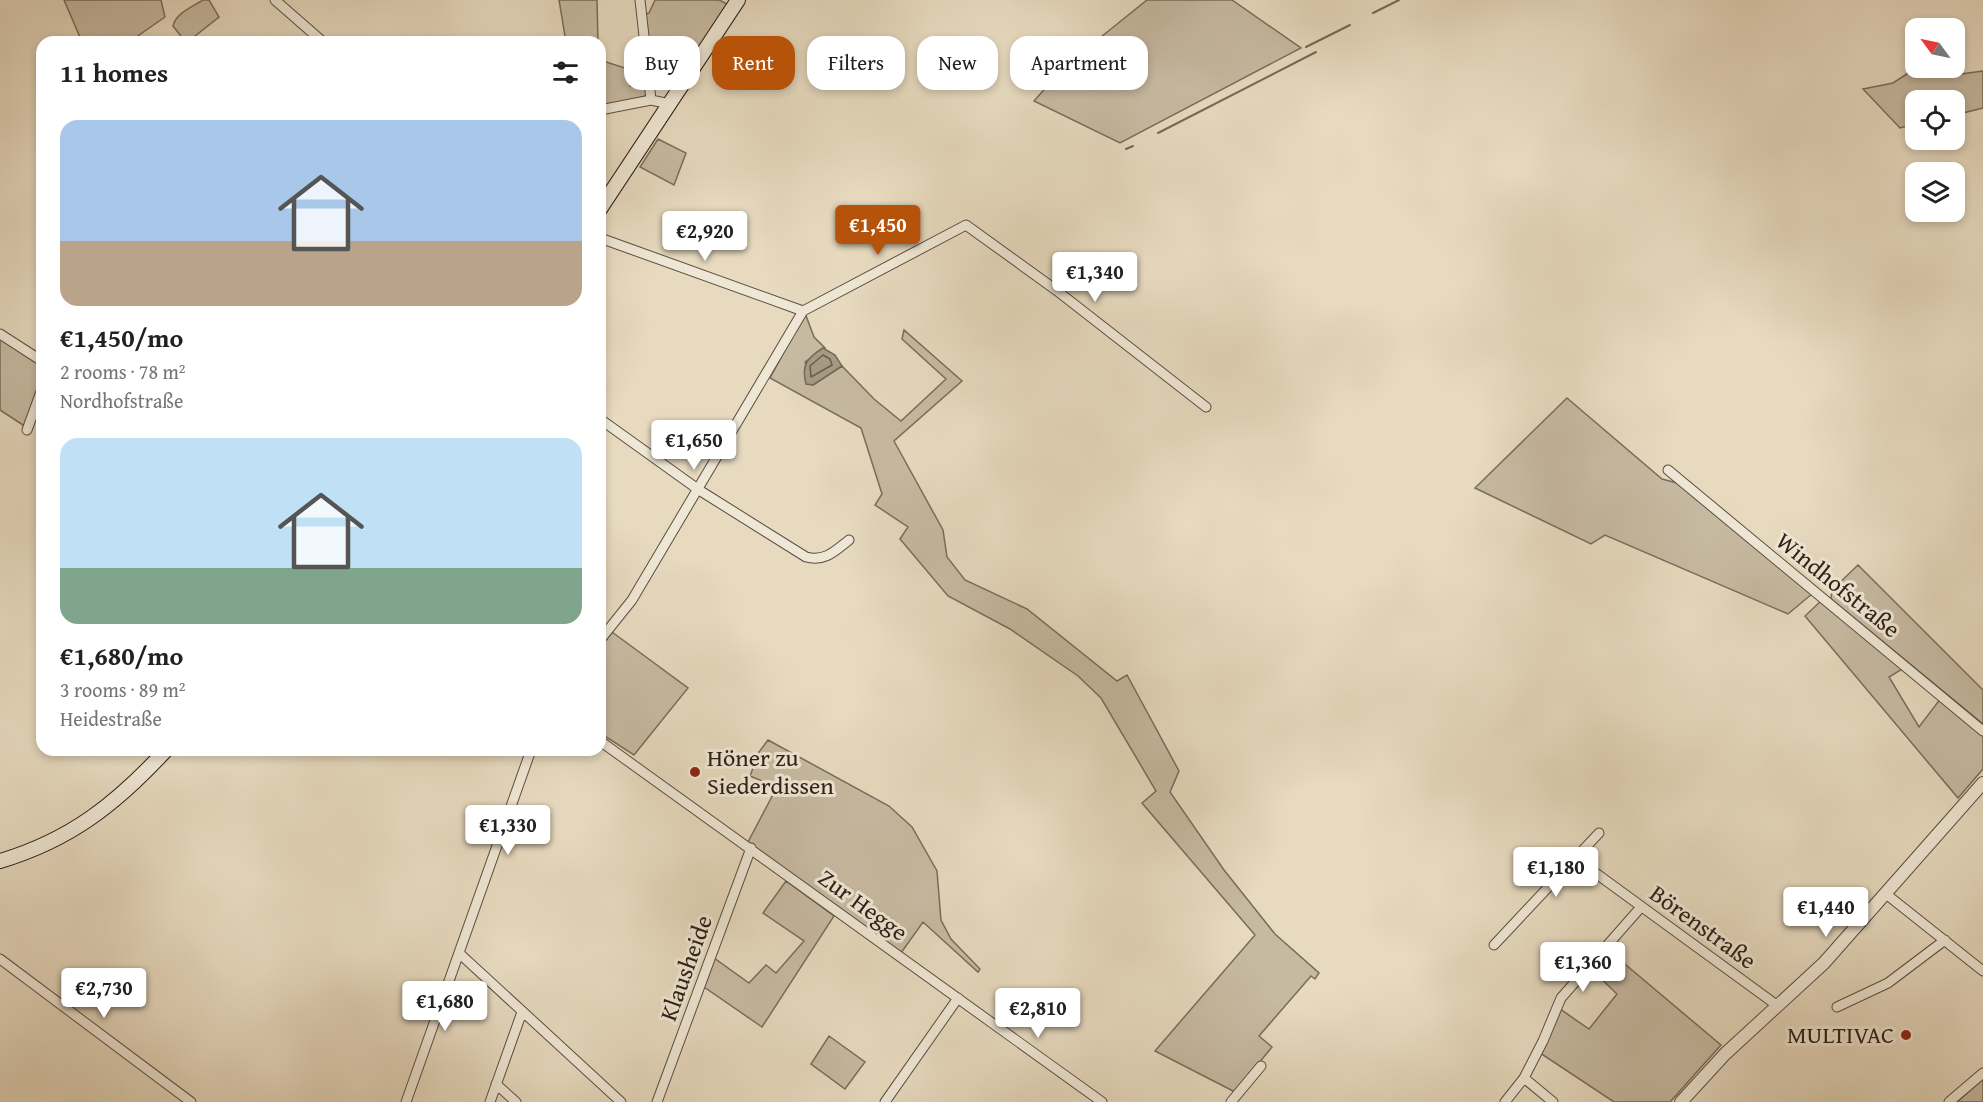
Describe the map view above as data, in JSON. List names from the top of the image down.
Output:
{
  "streets": {
    "street": [
      "Windhofstraße",
      "Zur Hegge",
      "Börenstraße",
      "Klausheide"
    ]
  },
  "crossings": [
    ["Zur Hegge", "Klausheide"]
  ],
  "places": ["Höner zu Siederdissen", "MULTIVAC"],
  "north": "top left",
  "page": {
    "chip": [
      "Buy",
      "Rent",
      "Filters",
      "New",
      "Apartment"
    ],
    "heading": "11 homes",
    "list": [
      {
        "name": "€1,450/mo",
        "note": "2 rooms · 78 m² · Nordhofstraße"
      },
      {
        "name": "€1,680/mo",
        "note": "3 rooms · 89 m² · Heidestraße"
      }
    ],
    "price": [
      "€1,450",
      "€2,920",
      "€1,340",
      "€1,650",
      "€1,330",
      "€1,180",
      "€1,440",
      "€1,360",
      "€2,730",
      "€1,680",
      "€2,810"
    ]
  }
}
